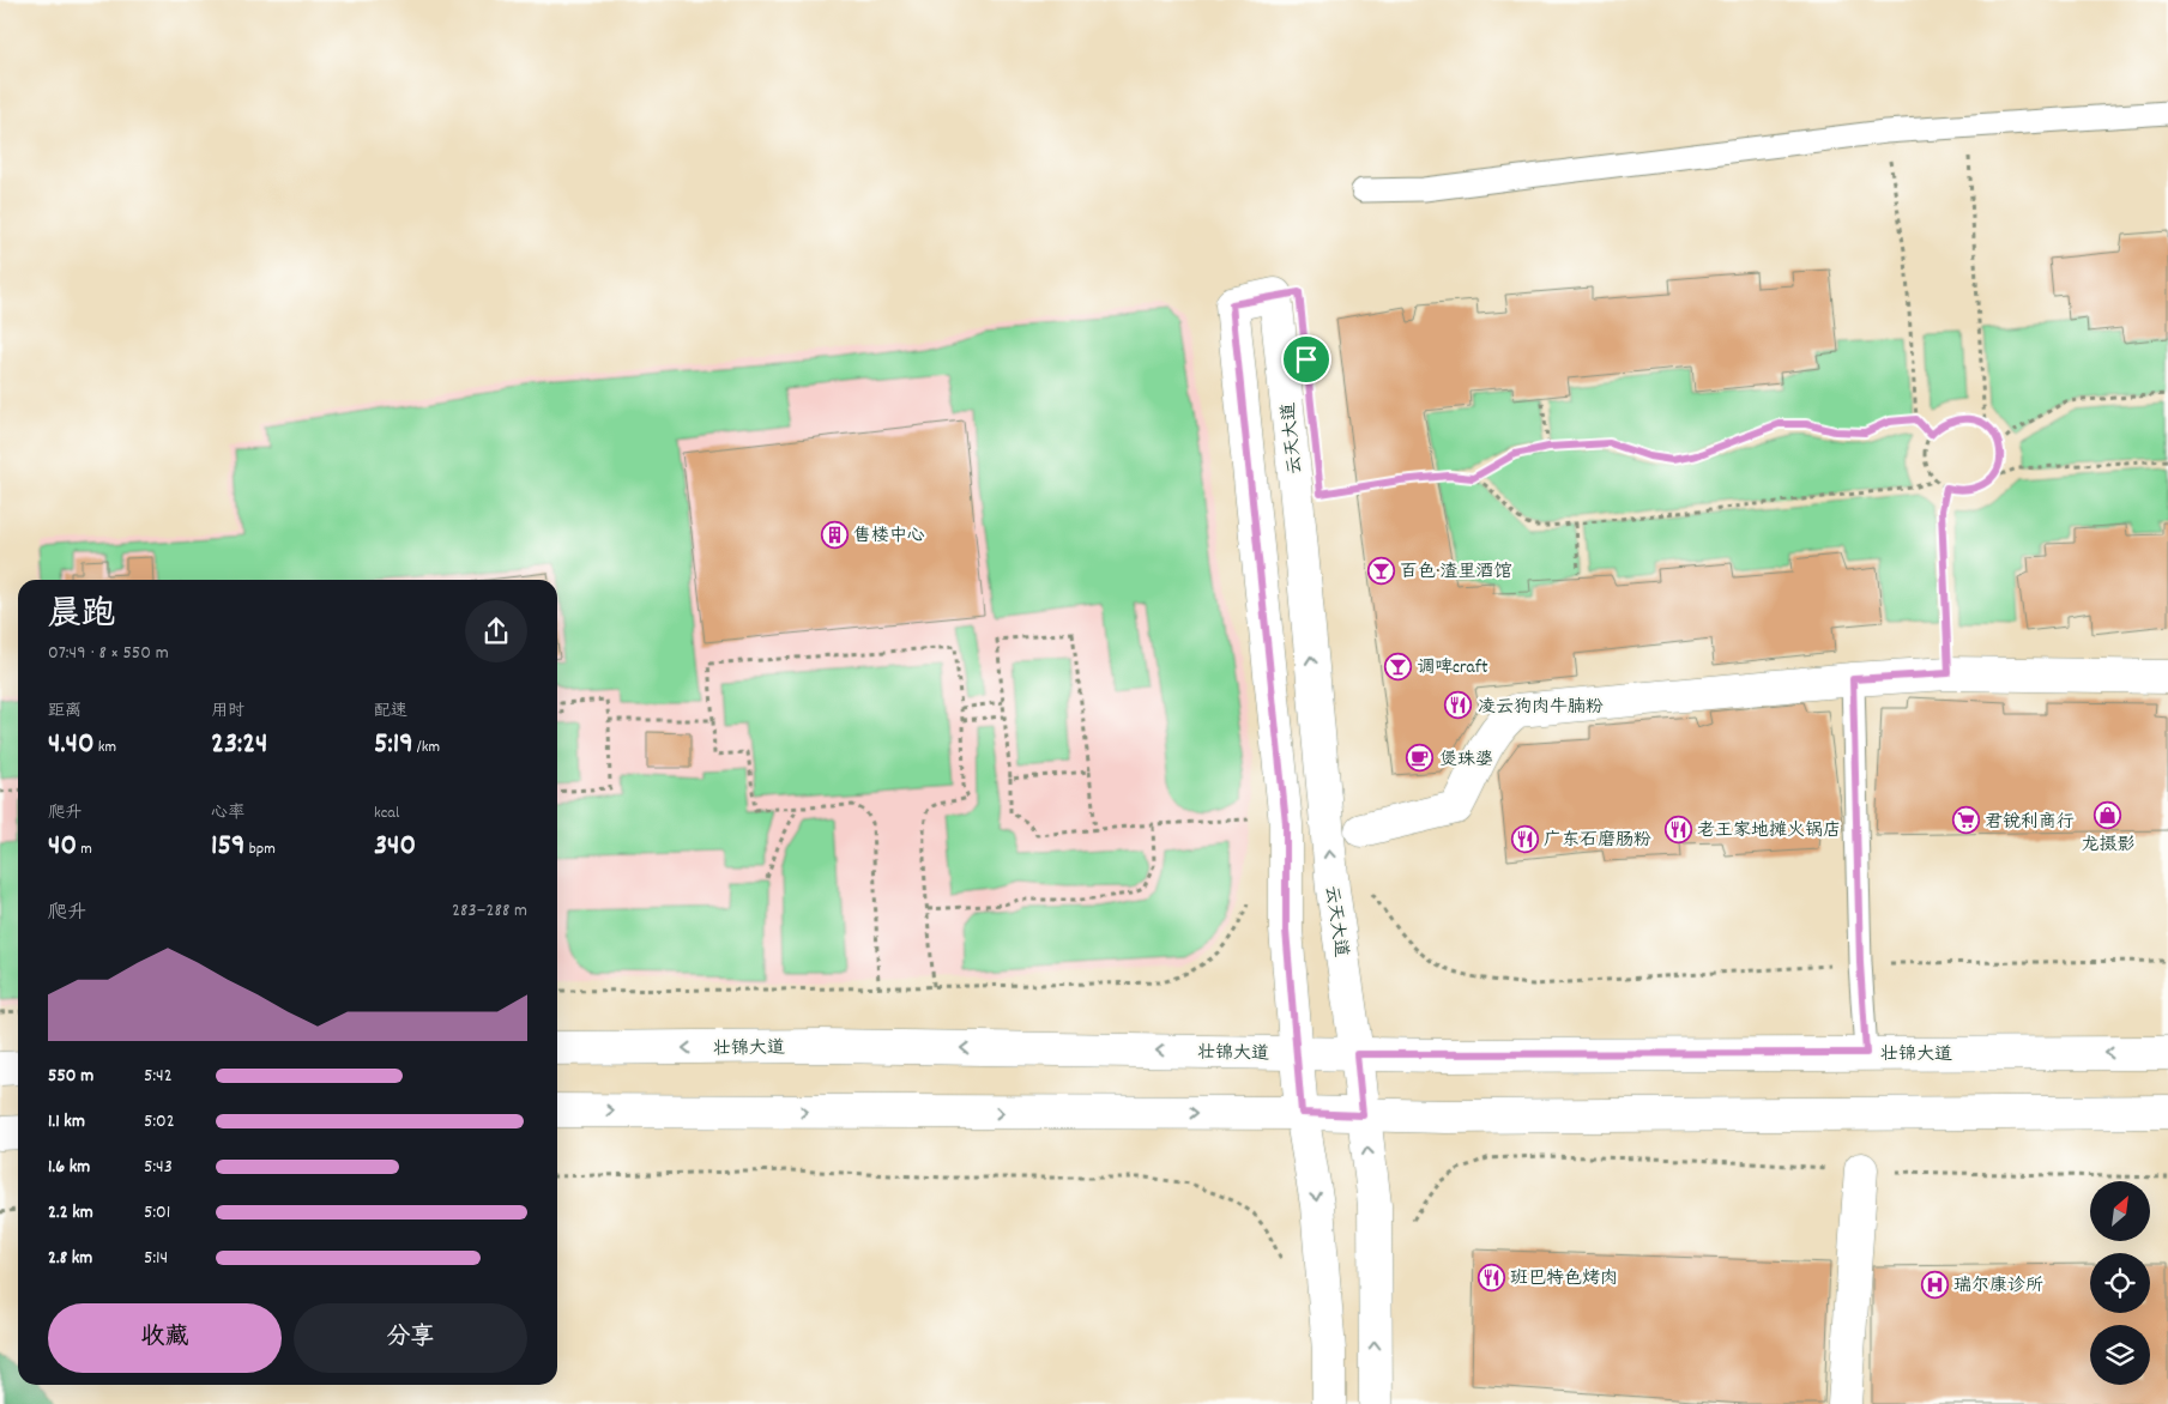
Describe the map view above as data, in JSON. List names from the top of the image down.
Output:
{
  "streets": {
    "main road": ["云天大道", "壮锦大道"]
  },
  "crossings": [
    ["云天大道", "壮锦大道"]
  ],
  "places": {
    "building": ["售楼中心"],
    "bar": ["百色·渣里酒馆", "调啤craft"],
    "restaurant": [
      "凌云狗肉牛腩粉",
      "老王家地摊火锅店",
      "广东石磨肠粉",
      "班巴特色烤肉"
    ],
    "cafe": ["煲珠婆"],
    "shop": ["龙摄影"],
    "supermarket": ["君锐利商行"],
    "hospital": ["瑞尔康诊所"]
  },
  "north": "top right",
  "page": {
    "heading": ["晨跑", "07:49 · 8 × 550 m"],
    "stats": [
      ["距离", "4.40 km"],
      ["用时", "23:24"],
      ["配速", "5:19 /km"],
      ["爬升", "40 m"],
      ["心率", "159 bpm"],
      ["kcal", "340"]
    ],
    "chart": ["爬升", "283–288 m"],
    "list": [
      {
        "name": "550 m",
        "note": "5:42"
      },
      {
        "name": "1.1 km",
        "note": "5:02"
      },
      {
        "name": "1.6 km",
        "note": "5:43"
      },
      {
        "name": "2.2 km",
        "note": "5:01"
      },
      {
        "name": "2.8 km",
        "note": "5:14"
      }
    ],
    "buttons": ["收藏", "分享"]
  }
}
